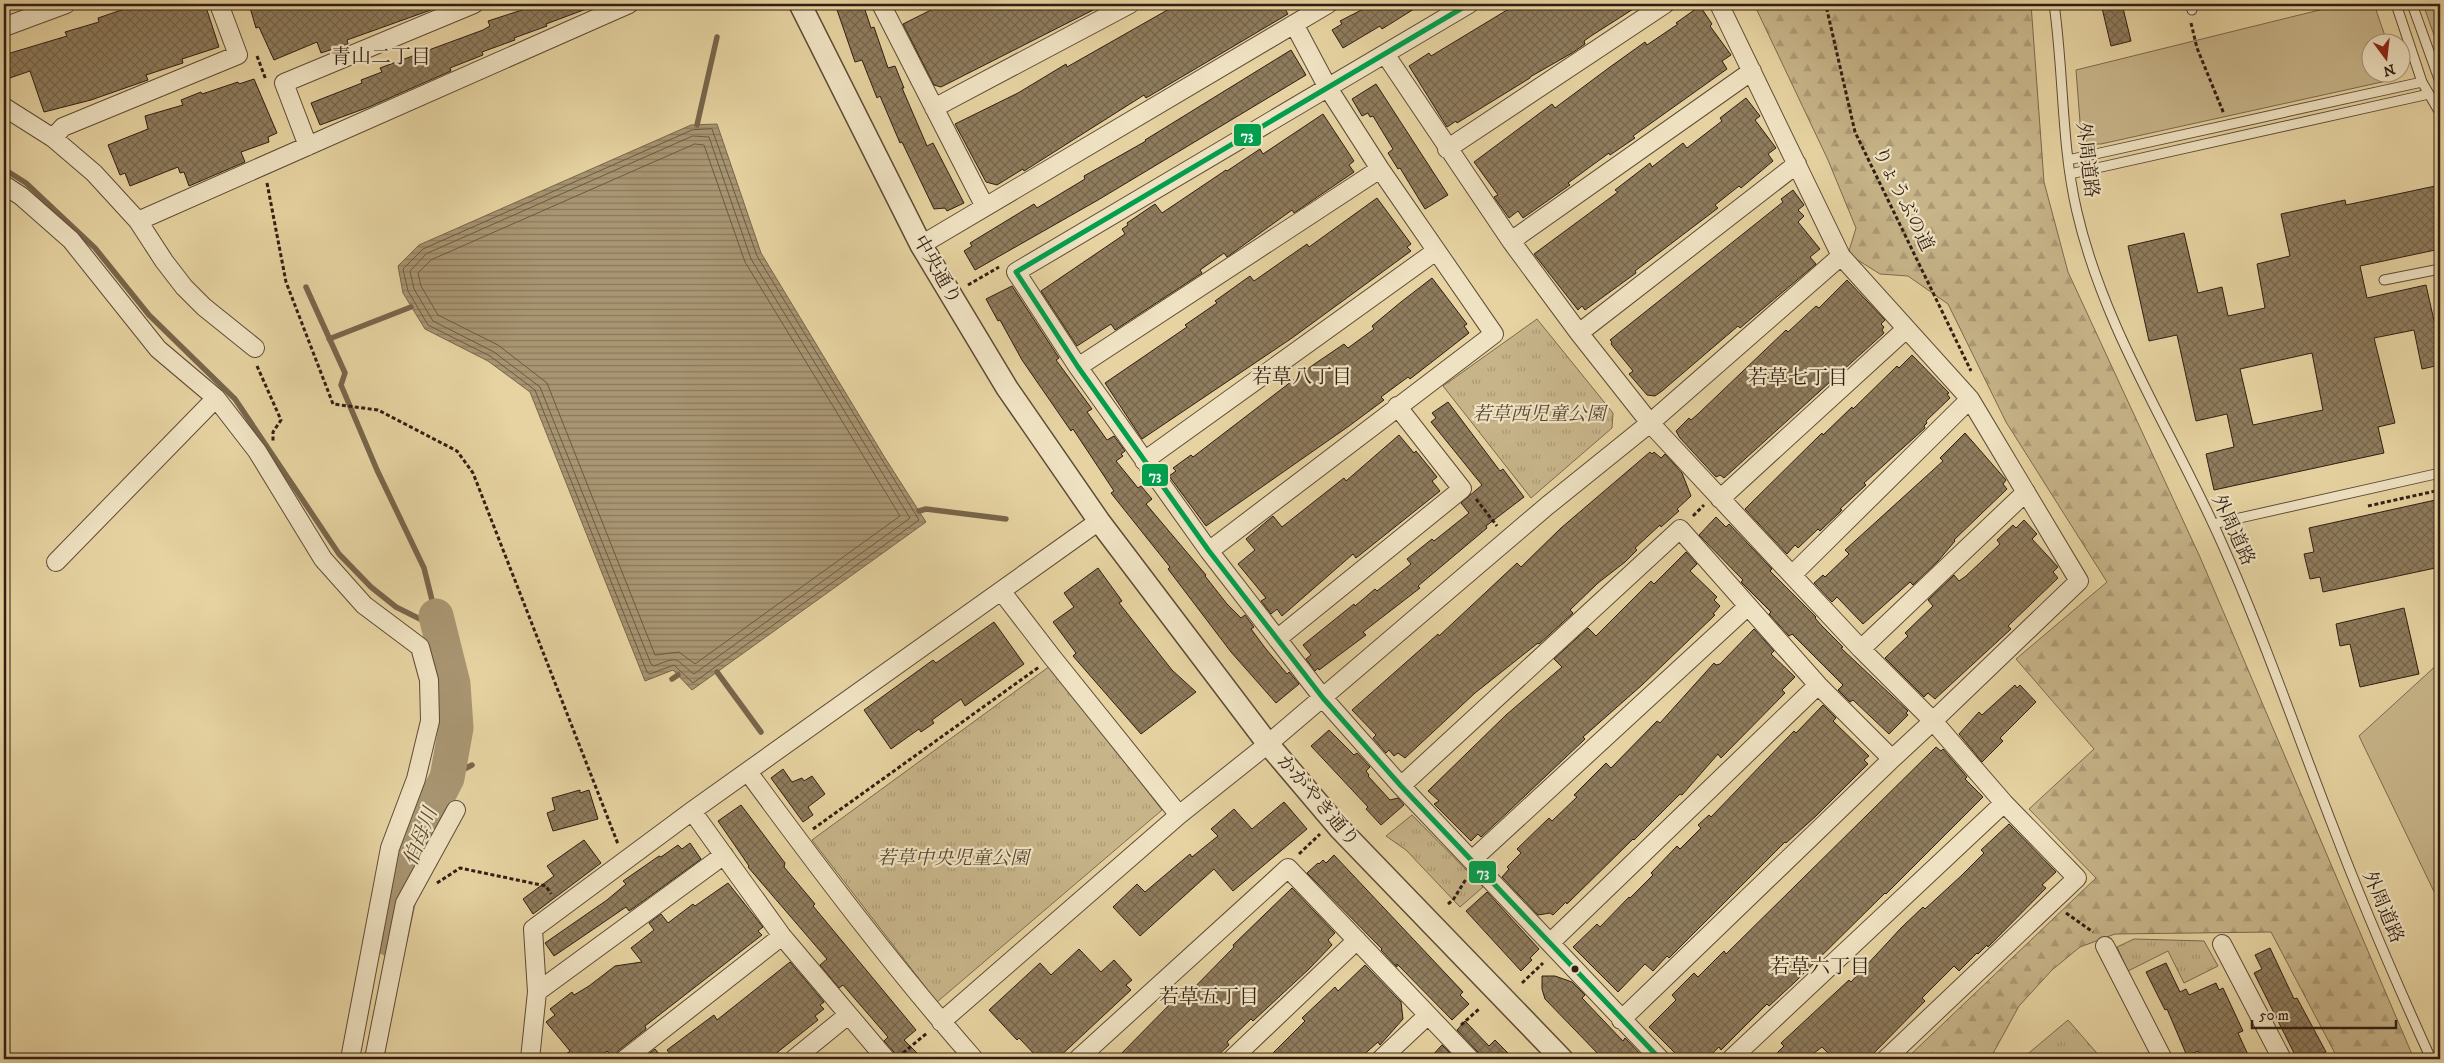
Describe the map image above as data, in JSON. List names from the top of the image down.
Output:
{
  "streets": {
    "street": ["中央通り", "かがやき通り"],
    "lane": ["外周道路"],
    "path": ["りょうぶの道"]
  },
  "crossings": [
    ["中央通り", "かがやき通り"]
  ],
  "districts": [
    "青山二丁目",
    "若草八丁目",
    "若草七丁目",
    "若草六丁目",
    "若草五丁目"
  ],
  "water": ["伯母川"],
  "parks": ["若草西児童公園", "若草中央児童公園"],
  "lines": ["transit line 73"],
  "scale_bar": "50 m",
  "north": "bottom"
}
